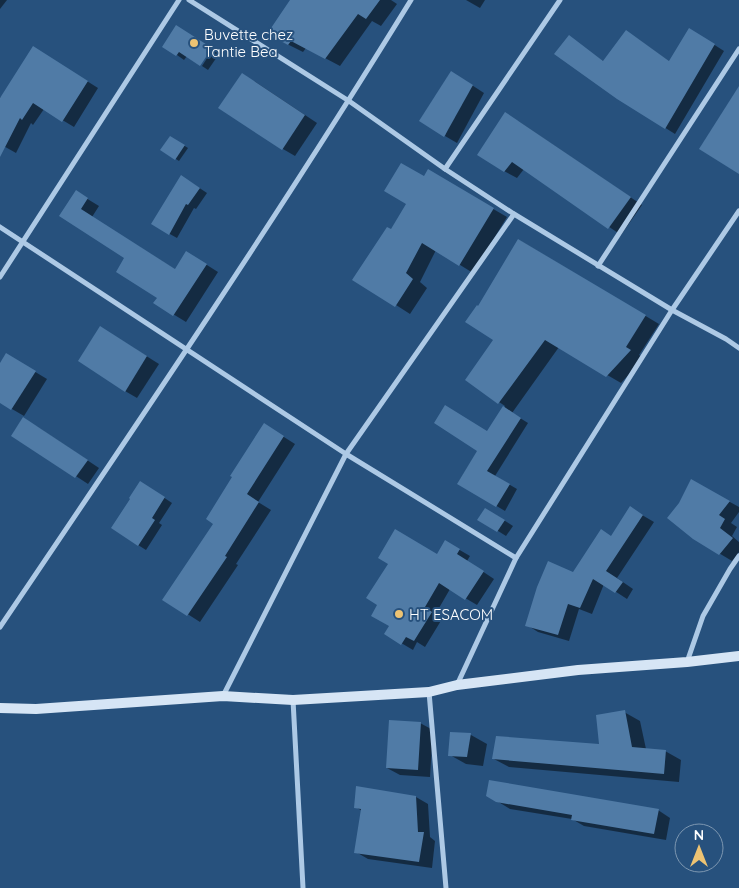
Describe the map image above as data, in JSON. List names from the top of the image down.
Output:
{
  "places": ["Buvette chez Tantie Bea", "HT ESACOM"],
  "north": "top"
}
